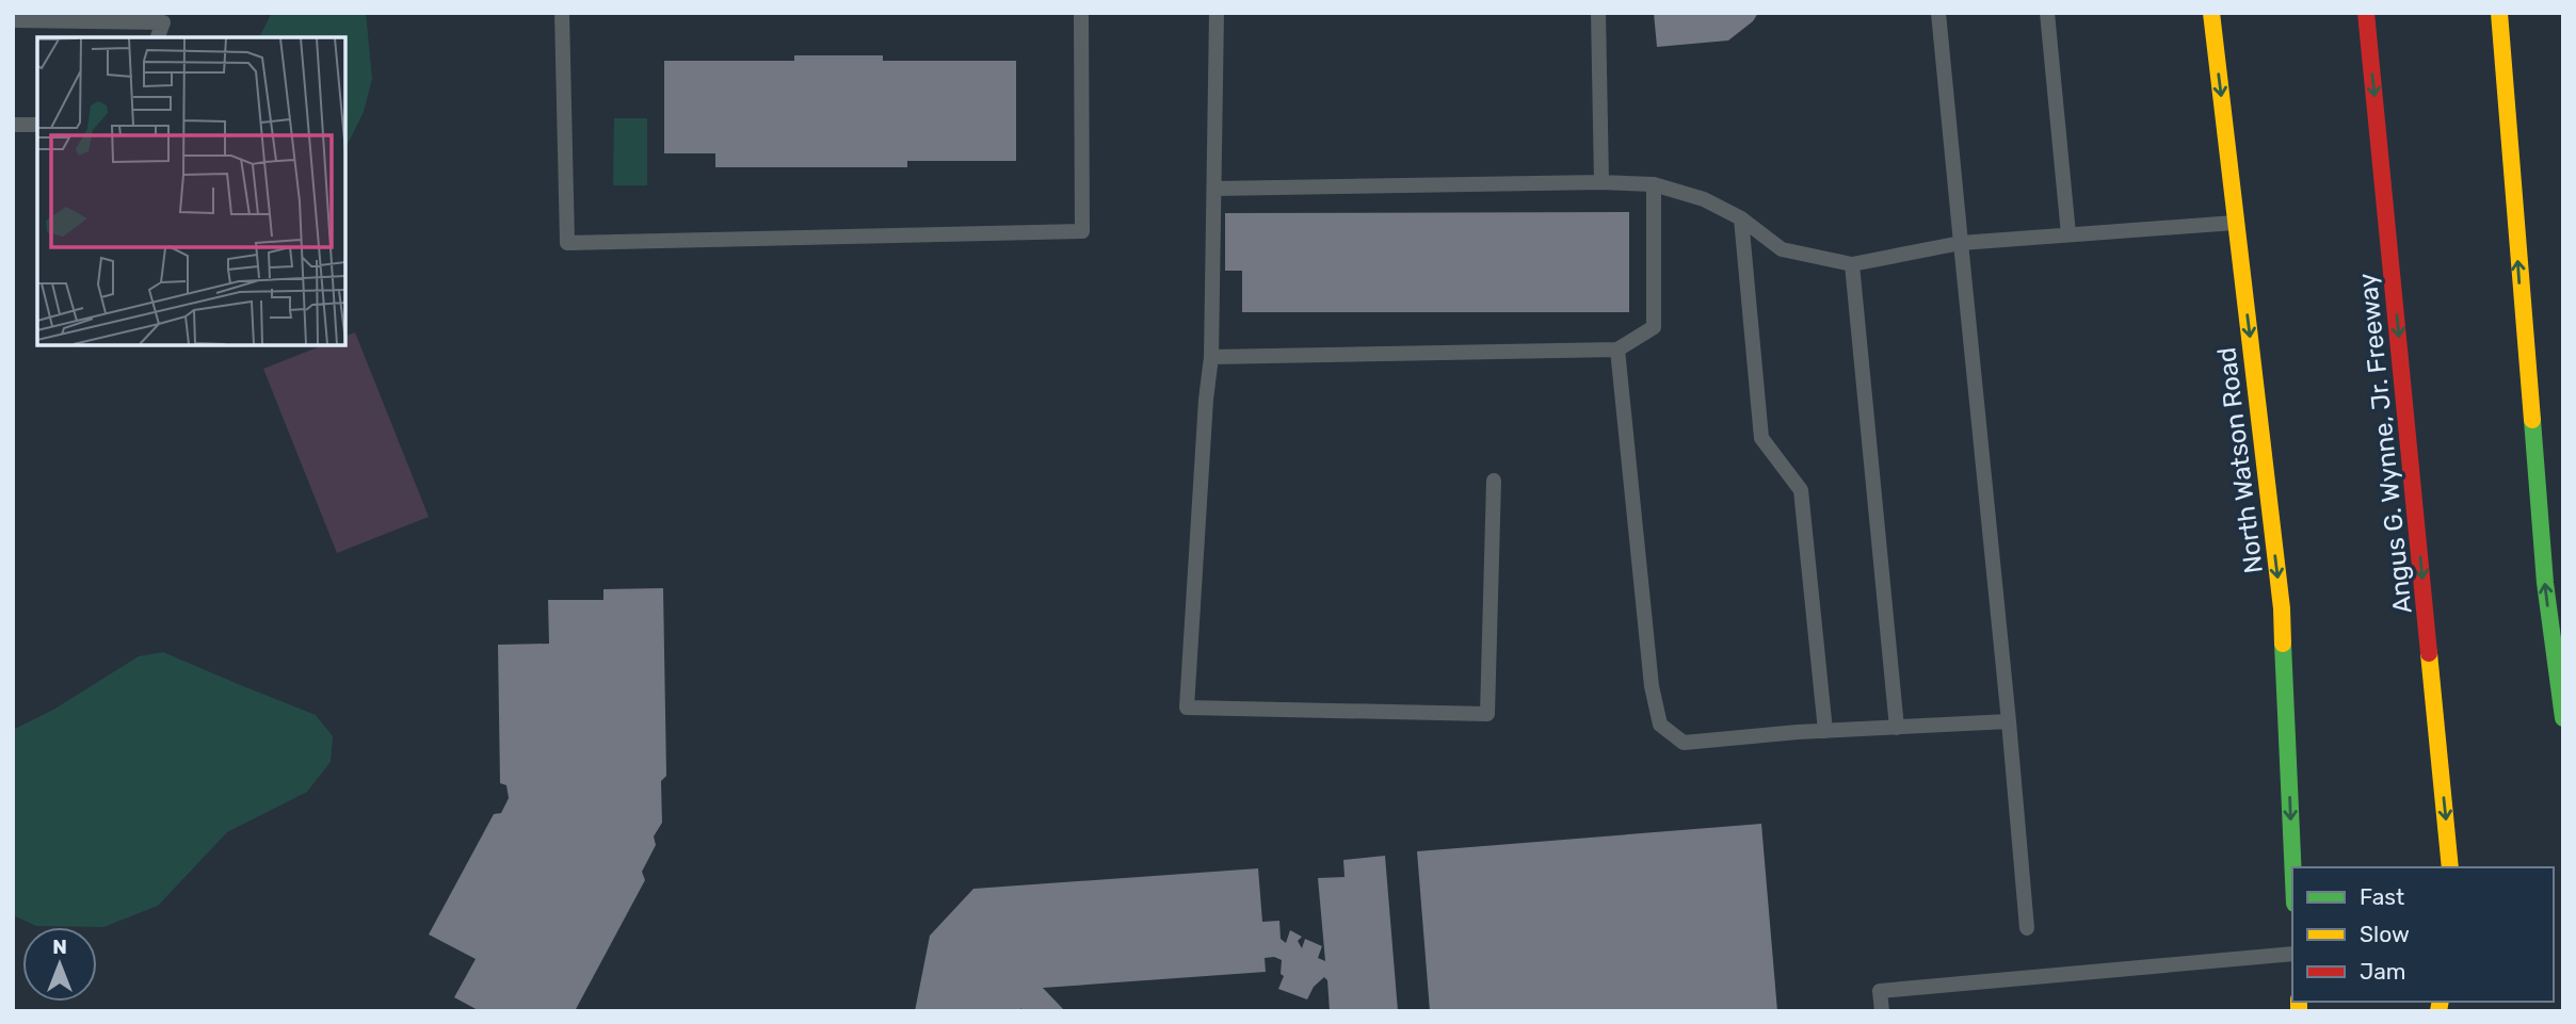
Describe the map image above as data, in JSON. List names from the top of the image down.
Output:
{
  "streets": {
    "main road": ["Angus G. Wynne, Jr. Freeway", "North Watson Road"]
  },
  "one_way": ["North Watson Road"],
  "legend": ["Fast", "Slow", "Jam"],
  "north": "top"
}
